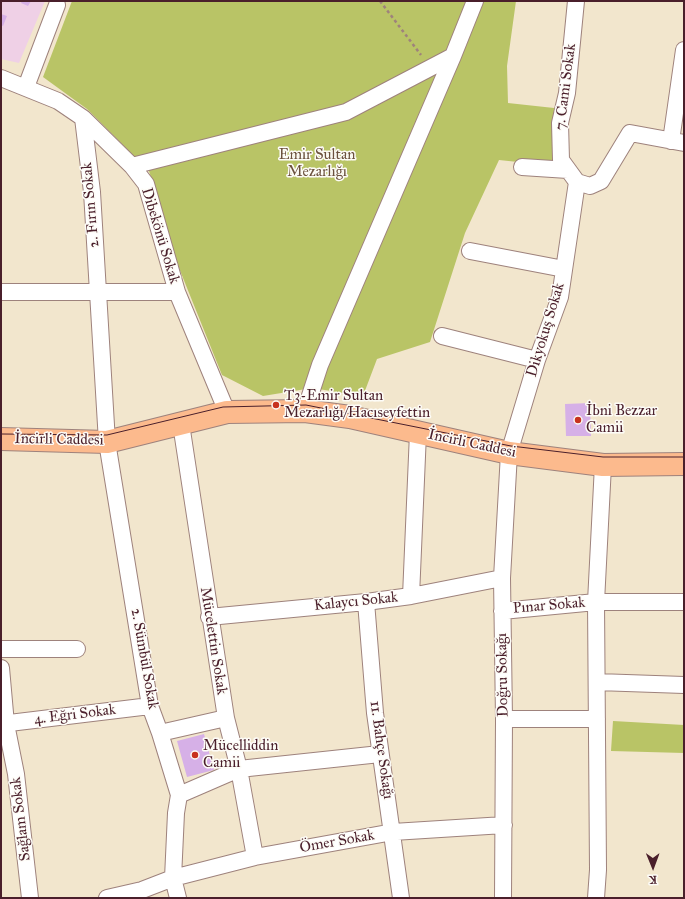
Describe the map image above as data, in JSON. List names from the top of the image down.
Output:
{
  "streets": {
    "main road": ["İncirli Caddesi"],
    "street": [
      "7. Cami Sokak",
      "2. Fırın Sokak",
      "Dibekönü Sokak",
      "Dikyokuş Sokak",
      "Kalaycı Sokak",
      "Pınar Sokak",
      "Mücelettin Sokak",
      "2. Sümbül Sokak",
      "Doğru Sokağı",
      "4. Eğri Sokak",
      "11. Bahçe Sokağı",
      "Sağlam Sokak",
      "Ömer Sokak"
    ]
  },
  "crossings": [
    ["7. Cami Sokak", "Dikyokuş Sokak"],
    ["2. Fırın Sokak", "Dibekönü Sokak"],
    ["2. Fırın Sokak", "İncirli Caddesi"],
    ["2. Fırın Sokak", "2. Sümbül Sokak"],
    ["Dibekönü Sokak", "İncirli Caddesi"],
    ["Dikyokuş Sokak", "İncirli Caddesi"],
    ["Dikyokuş Sokak", "Doğru Sokağı"],
    ["İncirli Caddesi", "Mücelettin Sokak"],
    ["İncirli Caddesi", "2. Sümbül Sokak"],
    ["İncirli Caddesi", "Doğru Sokağı"],
    ["Kalaycı Sokak", "Mücelettin Sokak"],
    ["Kalaycı Sokak", "Doğru Sokağı"],
    ["Kalaycı Sokak", "11. Bahçe Sokağı"],
    ["Pınar Sokak", "Doğru Sokağı"],
    ["Mücelettin Sokak", "Ömer Sokak"],
    ["2. Sümbül Sokak", "4. Eğri Sokak"],
    ["2. Sümbül Sokak", "Ömer Sokak"],
    ["Doğru Sokağı", "Ömer Sokak"],
    ["4. Eğri Sokak", "Sağlam Sokak"],
    ["11. Bahçe Sokağı", "Ömer Sokak"]
  ],
  "parks": ["Emir Sultan Mezarlığı"],
  "places": ["T3-Emir Sultan Mezarlığı/Hacıseyfettin", "İbni Bezzar Camii", "Mücelliddin Camii"],
  "north": "bottom"
}
